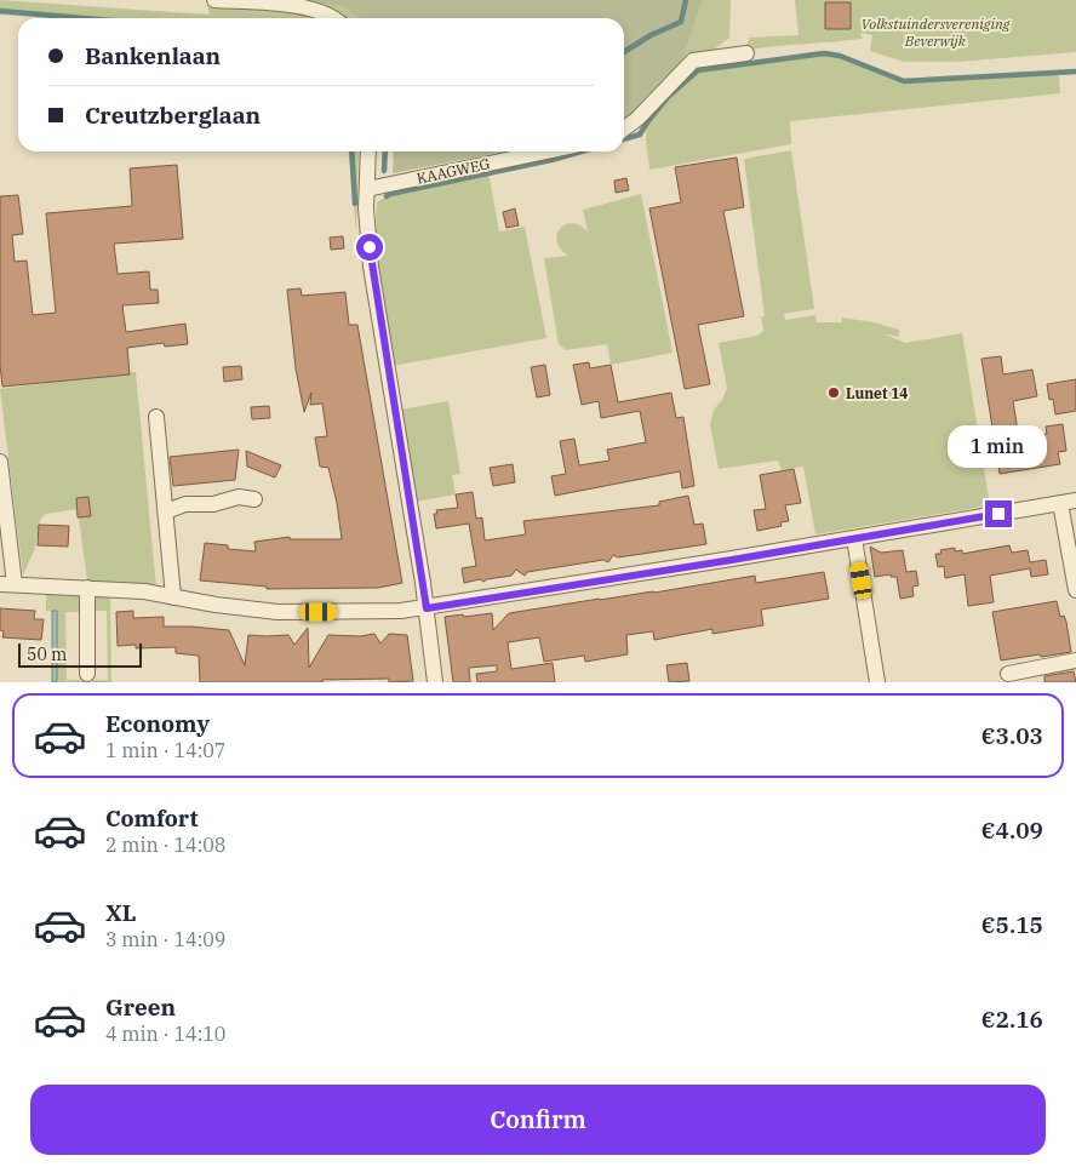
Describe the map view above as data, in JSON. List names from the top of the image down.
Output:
{
  "streets": {
    "street": ["KAAGWEG"]
  },
  "parks": ["Volkstuindersvereniging Beverwijk"],
  "places": ["Lunet 14"],
  "scale_bar": "50 m",
  "page": {
    "banner": ["Bankenlaan", "Creutzberglaan"],
    "bubble": "1 min",
    "scale": "50 m",
    "list": [
      {
        "name": "Economy",
        "note": "1 min · 14:07",
        "value": "€3.03"
      },
      {
        "name": "Comfort",
        "note": "2 min · 14:08",
        "value": "€4.09"
      },
      {
        "name": "XL",
        "note": "3 min · 14:09",
        "value": "€5.15"
      },
      {
        "name": "Green",
        "note": "4 min · 14:10",
        "value": "€2.16"
      }
    ],
    "buttons": "Confirm"
  }
}
